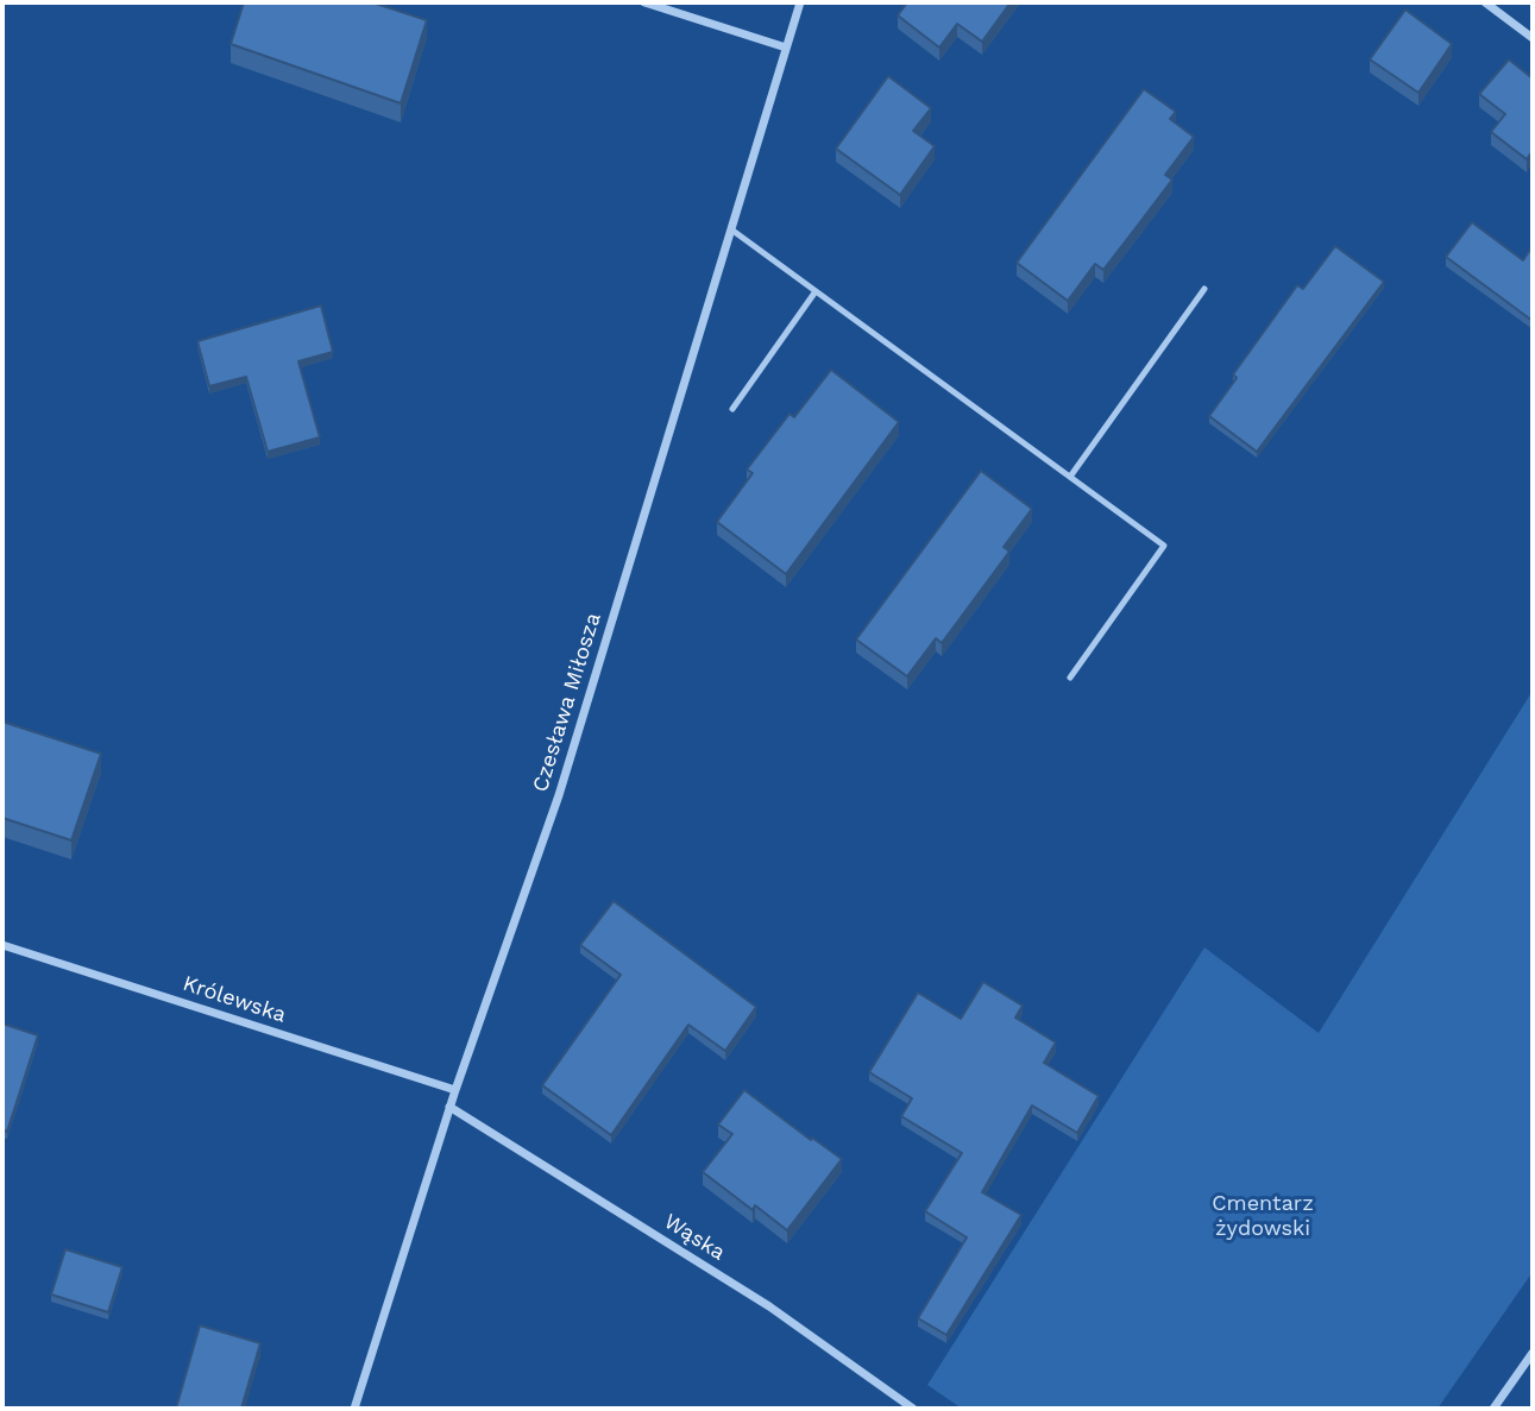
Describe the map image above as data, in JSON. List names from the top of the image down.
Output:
{
  "streets": {
    "street": ["Czesława Miłosza", "Królewska", "Wąska"]
  },
  "crossings": [
    ["Czesława Miłosza", "Królewska"],
    ["Czesława Miłosza", "Wąska"]
  ],
  "parks": ["Cmentarz żydowski"]
}
